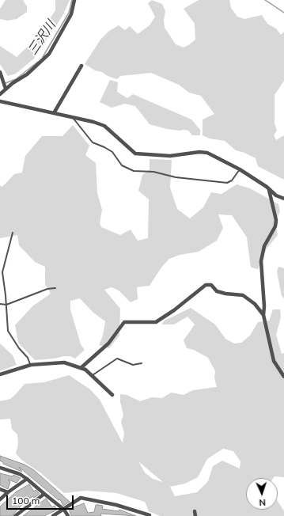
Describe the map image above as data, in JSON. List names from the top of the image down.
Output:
{
  "water": ["三沢川"],
  "scale_bar": "100 m",
  "north": "bottom"
}
